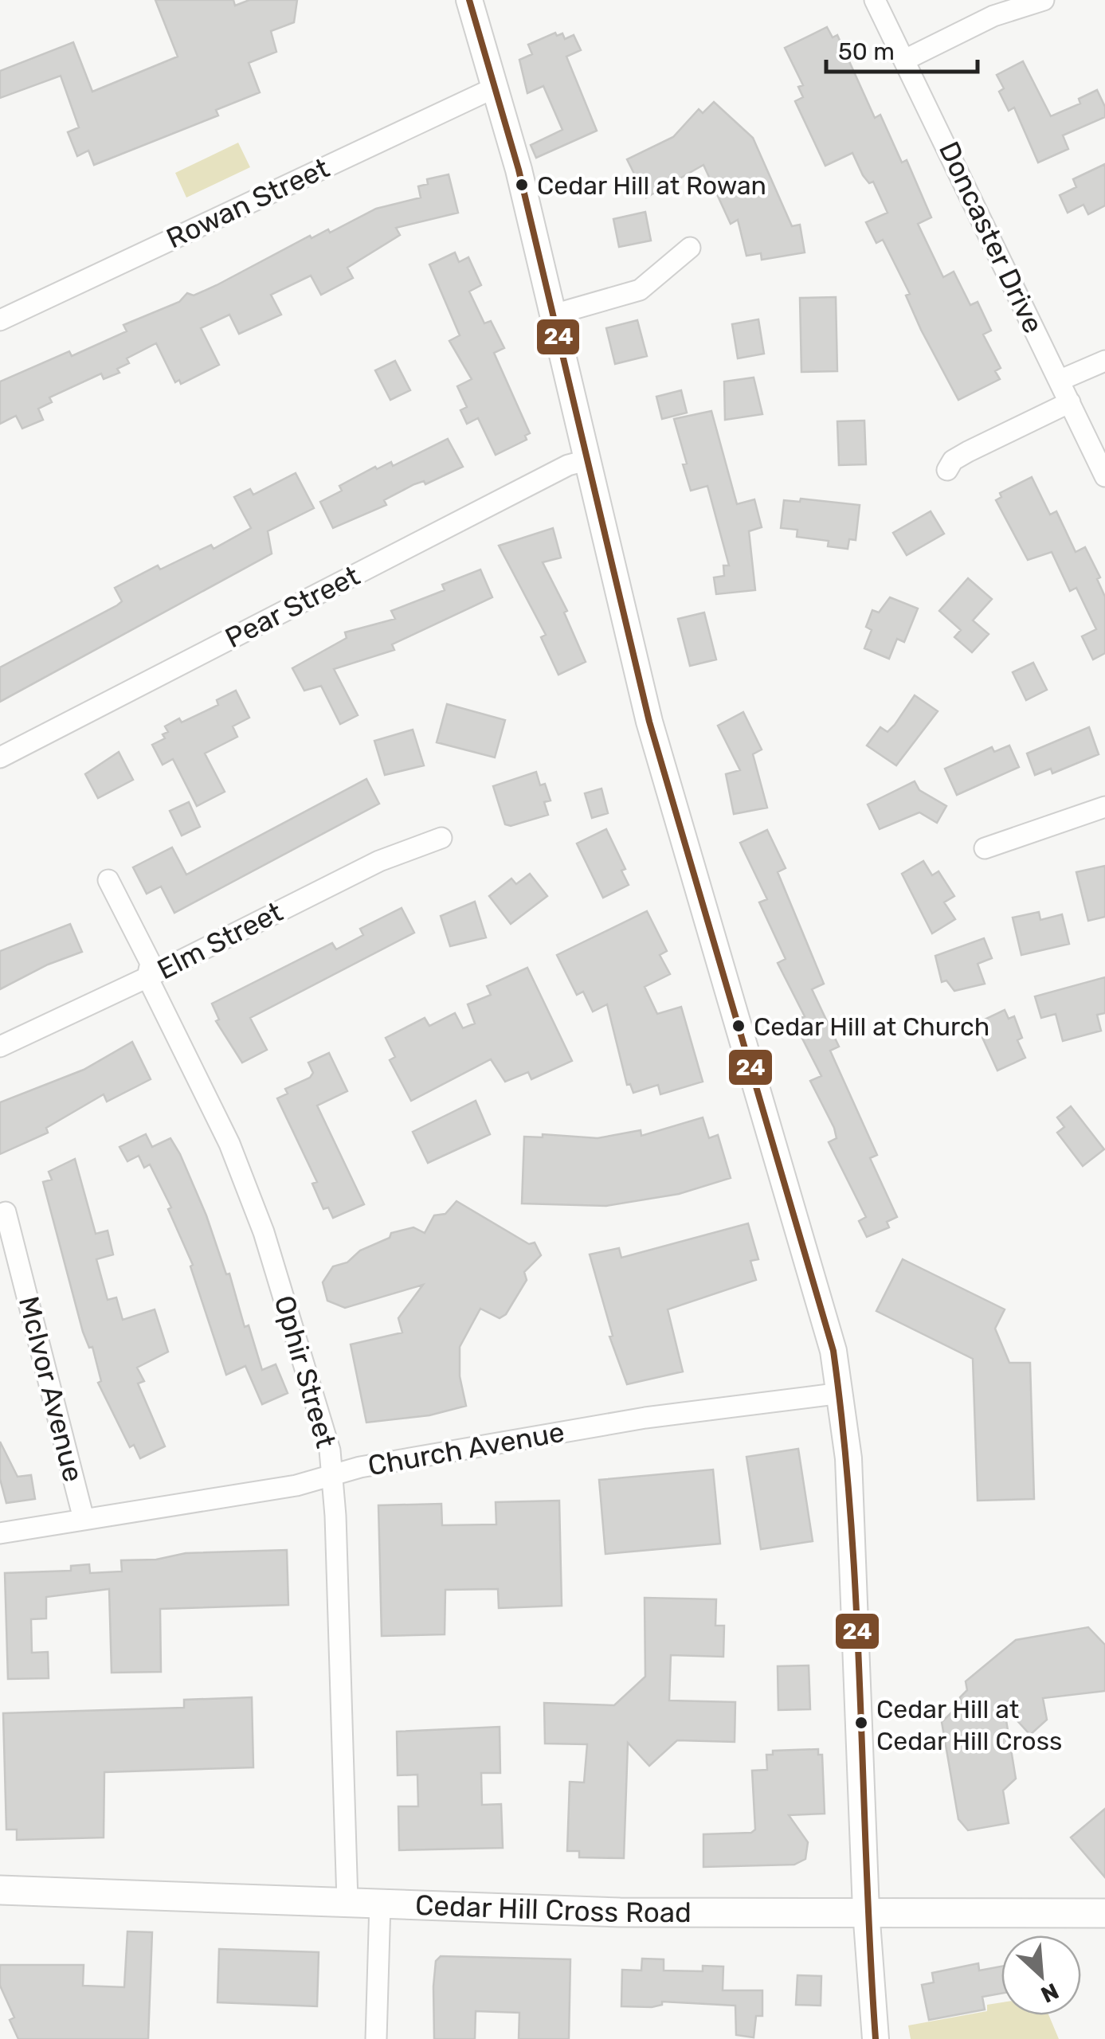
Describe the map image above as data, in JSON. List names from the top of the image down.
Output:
{
  "streets": {
    "main road": ["Cedar Hill Cross Road"],
    "street": [
      "Rowan Street",
      "Doncaster Drive",
      "Pear Street",
      "Elm Street",
      "Ophir Street",
      "McIvor Avenue",
      "Church Avenue"
    ]
  },
  "crossings": [
    ["Elm Street", "Ophir Street"],
    ["Ophir Street", "Church Avenue"],
    ["Ophir Street", "Cedar Hill Cross Road"],
    ["McIvor Avenue", "Church Avenue"]
  ],
  "places": ["Cedar Hill at Rowan", "Cedar Hill at Church", "Cedar Hill at Cedar Hill Cross"],
  "lines": ["transit line 24"],
  "scale_bar": "50 m",
  "north": "bottom right"
}
